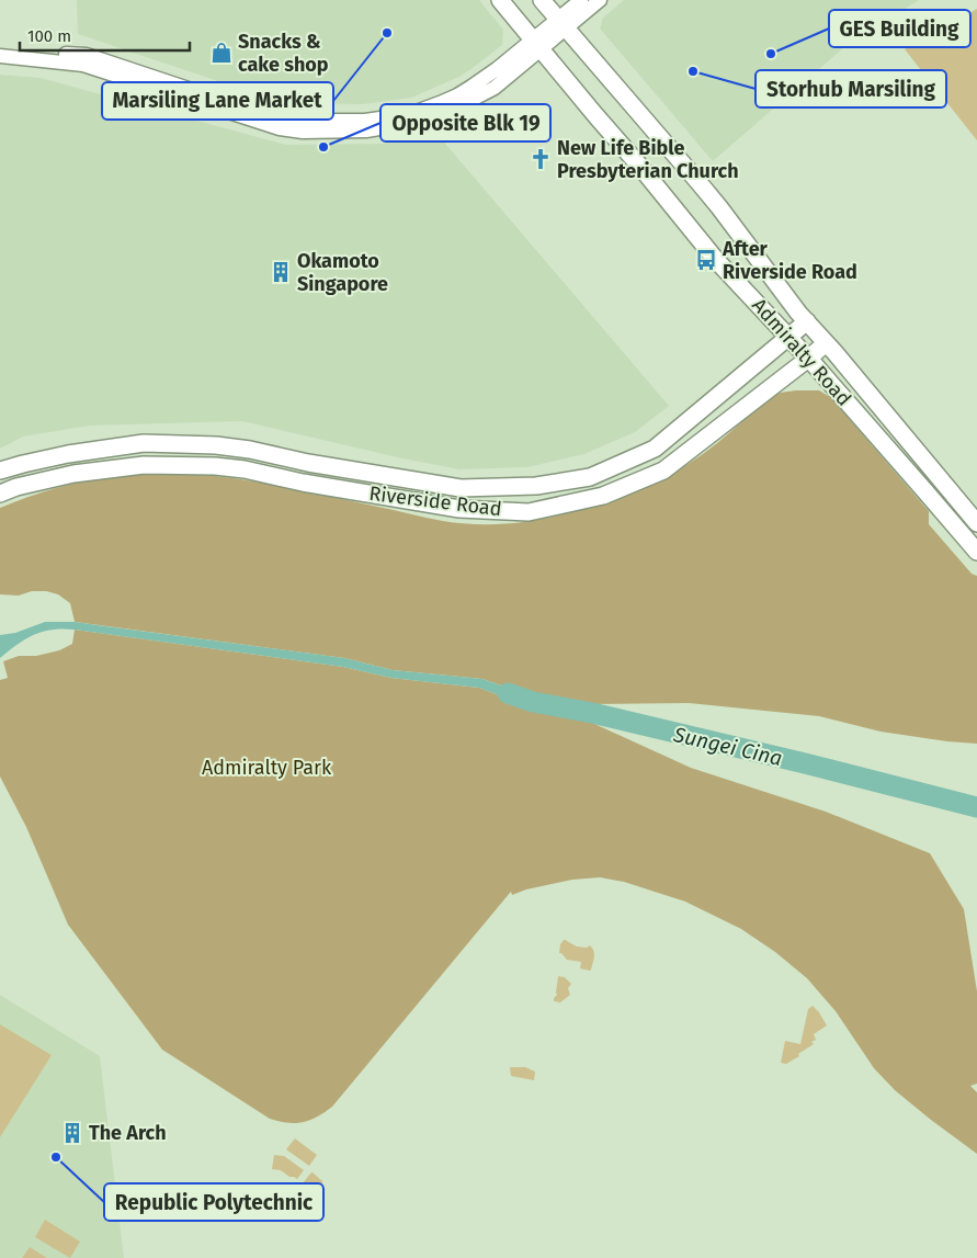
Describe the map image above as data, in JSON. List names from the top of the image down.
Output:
{
  "streets": {
    "main road": ["Admiralty Road", "Riverside Road"]
  },
  "crossings": [
    ["Admiralty Road", "Riverside Road"]
  ],
  "water": ["Sungei Cina"],
  "parks": ["Admiralty Park"],
  "places": {
    "other": [
      "Marsiling Lane Market",
      "GES Building",
      "Storhub Marsiling",
      "Opposite Blk 19",
      "Republic Polytechnic"
    ],
    "shop": ["Snacks & cake shop"],
    "church": ["New Life Bible Presbyterian Church"],
    "bus stop": ["After Riverside Road"],
    "building": ["Okamoto Singapore", "The Arch"]
  },
  "scale_bar": "100 m"
}
